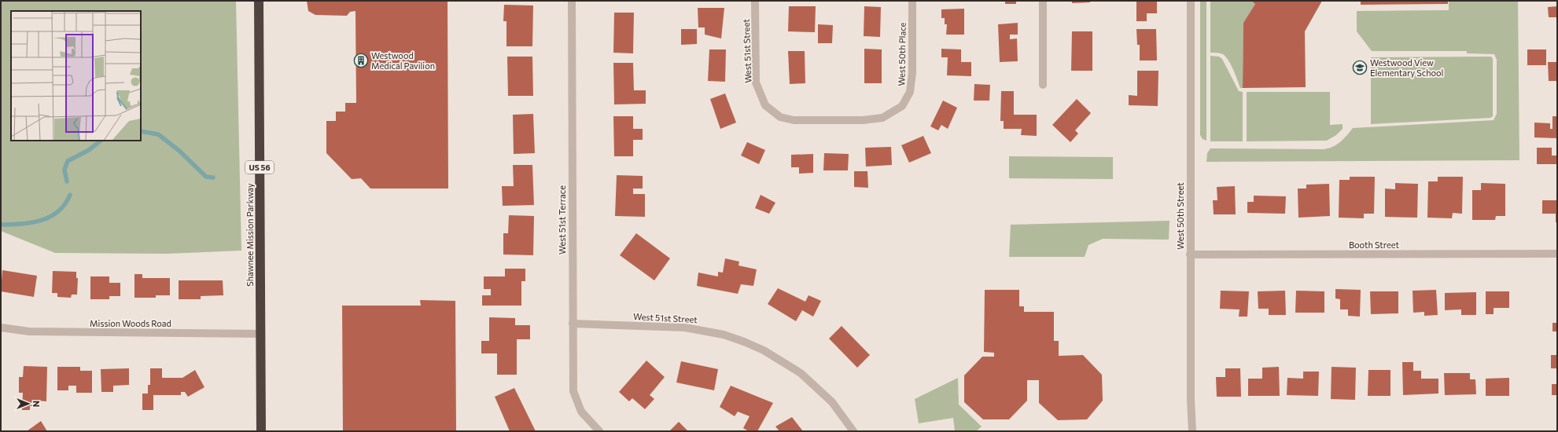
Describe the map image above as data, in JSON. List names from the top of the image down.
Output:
{
  "streets": {
    "highway": ["US 56", "Shawnee Mission Parkway"],
    "street": [
      "West 51st Street",
      "West 50th Place",
      "West 50th Street",
      "West 51st Terrace",
      "Booth Street",
      "Mission Woods Road"
    ]
  },
  "crossings": [
    ["West 51st Street", "West 50th Place"],
    ["West 51st Street", "West 51st Terrace"],
    ["West 50th Street", "Booth Street"],
    ["Shawnee Mission Parkway", "Mission Woods Road"]
  ],
  "places": {
    "building": ["Westwood Medical Pavilion"],
    "school or university": ["Westwood View Elementary School"]
  },
  "north": "right"
}
